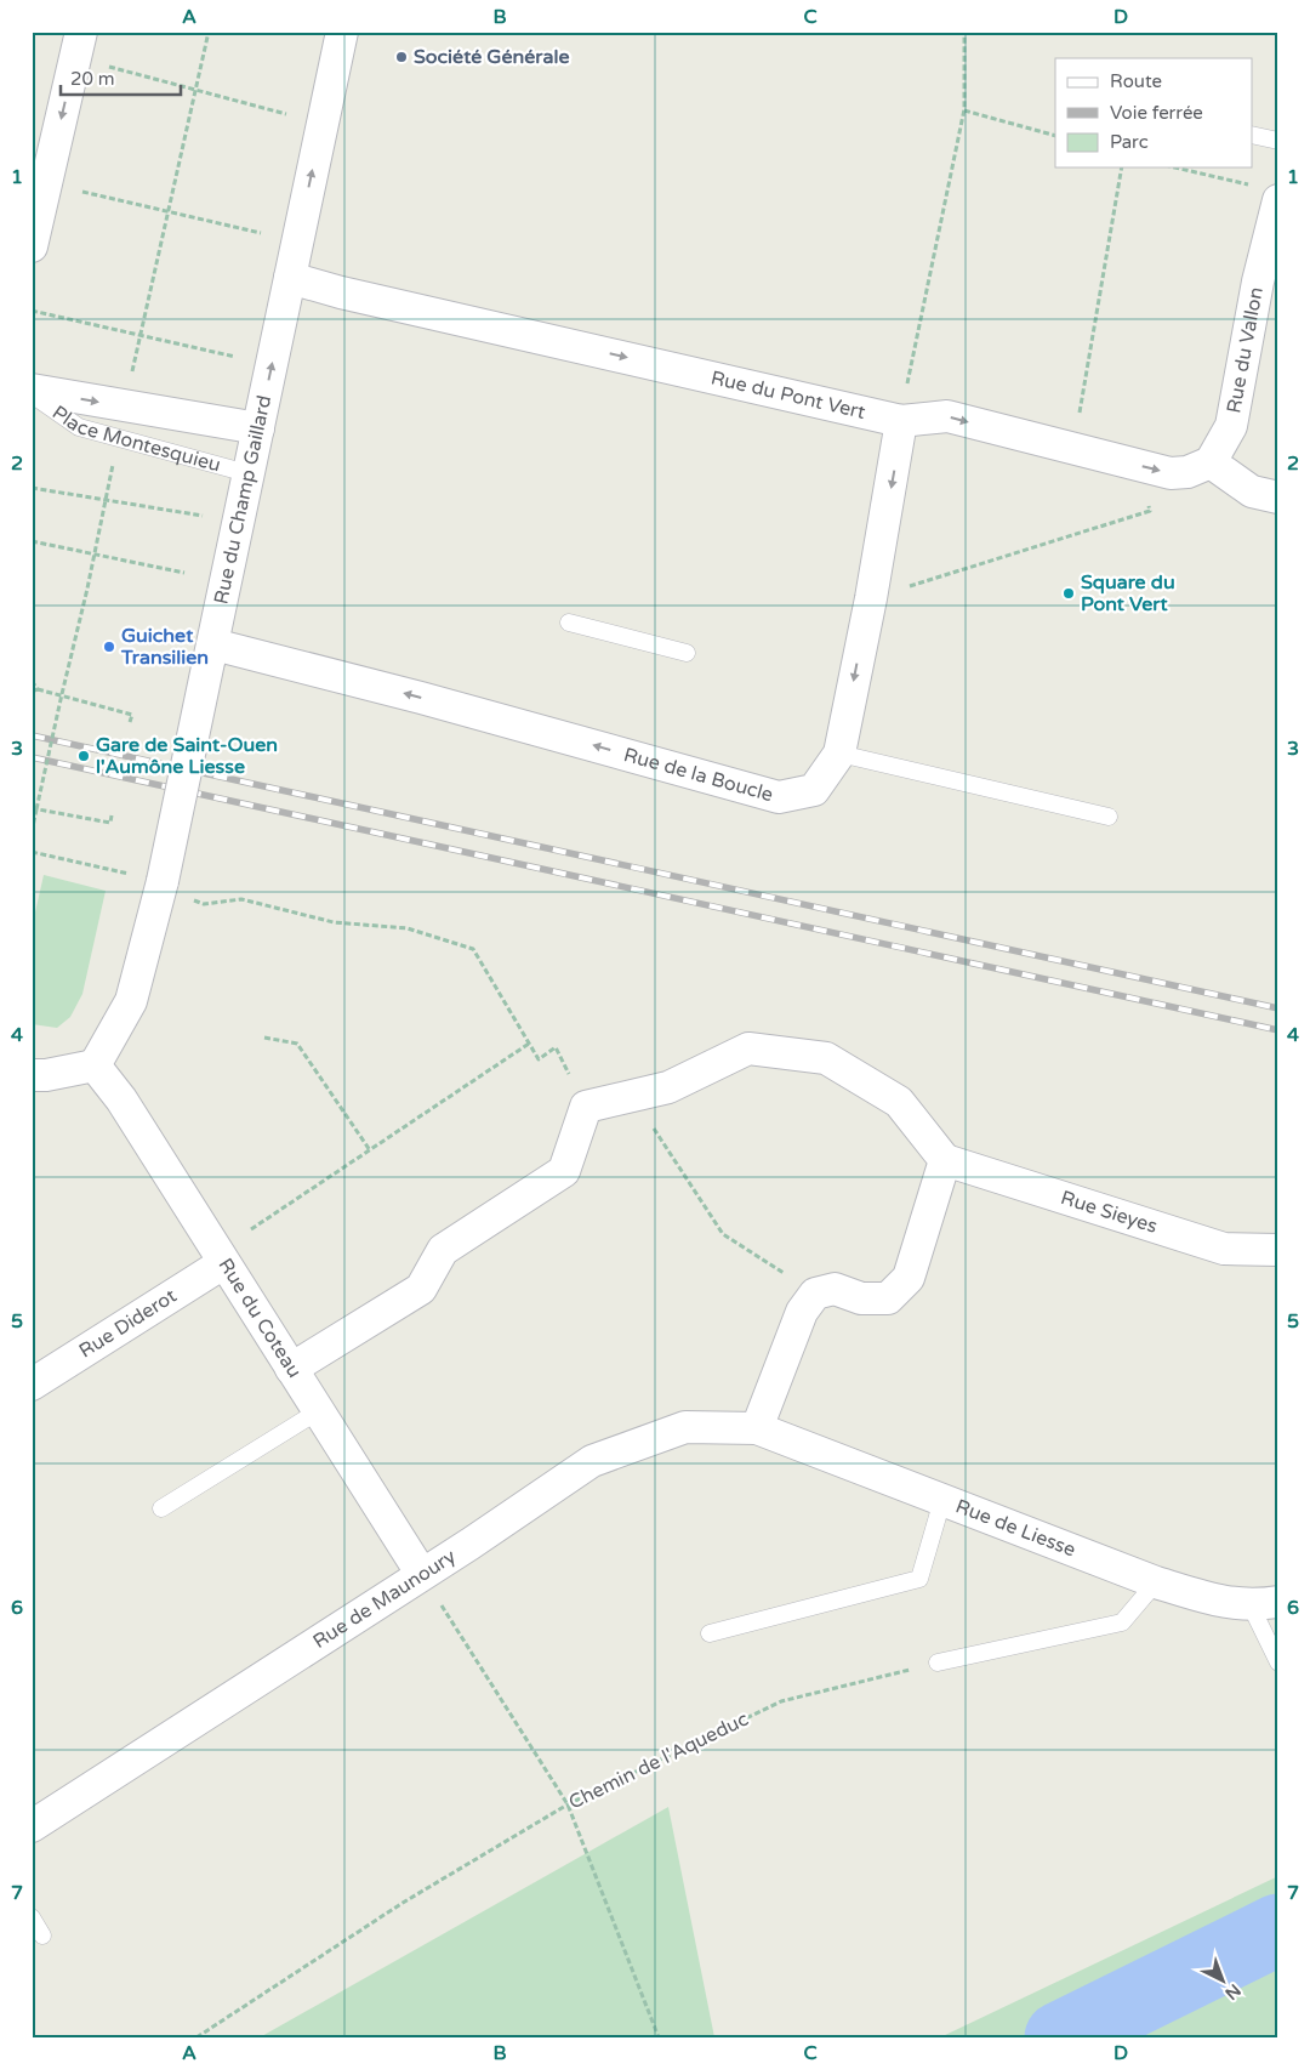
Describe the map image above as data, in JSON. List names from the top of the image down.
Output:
{
  "streets": {
    "street": [
      "Rue du Vallon",
      "Rue du Pont Vert",
      "Place Montesquieu",
      "Rue du Champ Gaillard",
      "Rue de la Boucle",
      "Rue Sieyes",
      "Rue du Coteau",
      "Rue Diderot",
      "Rue de Liesse",
      "Rue de Maunoury"
    ],
    "path": ["Chemin de l'Aqueduc"]
  },
  "crossings": [
    ["Rue du Vallon", "Rue du Pont Vert"],
    ["Rue du Pont Vert", "Rue du Champ Gaillard"],
    ["Rue du Pont Vert", "Rue de la Boucle"],
    ["Place Montesquieu", "Rue du Champ Gaillard"],
    ["Rue du Champ Gaillard", "Rue de la Boucle"],
    ["Rue du Champ Gaillard", "Rue du Coteau"],
    ["Rue du Coteau", "Rue Diderot"],
    ["Rue du Coteau", "Rue de Maunoury"],
    ["Rue de Liesse", "Rue de Maunoury"]
  ],
  "one_way": ["Rue du Pont Vert", "Place Montesquieu"],
  "places": [
    "Société Générale",
    "Square du Pont Vert",
    "Guichet Transilien",
    "Gare de Saint-Ouen l'Aumône Liesse"
  ],
  "legend": ["Route", "Voie ferrée", "Parc"],
  "scale_bar": "20 m",
  "north": "bottom right",
  "grid": {
    "columns": [
      "A",
      "B",
      "C",
      "D"
    ],
    "rows": [
      "1",
      "2",
      "3",
      "4",
      "5",
      "6",
      "7"
    ]
  }
}
